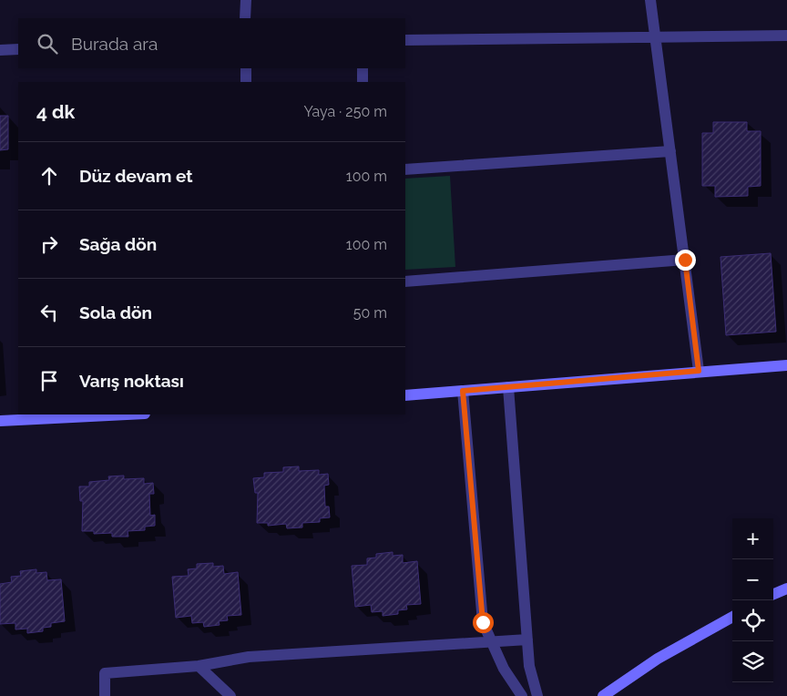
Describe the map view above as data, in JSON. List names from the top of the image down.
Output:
{
  "page": {
    "search": "Burada ara",
    "heading": ["4 dk", "Yaya · 250 m"],
    "list": [
      ["Düz devam et", "100 m"],
      ["Sağa dön", "100 m"],
      ["Sola dön", "50 m"],
      "Varış noktası"
    ],
    "map_buttons": ["+", "−"]
  }
}
